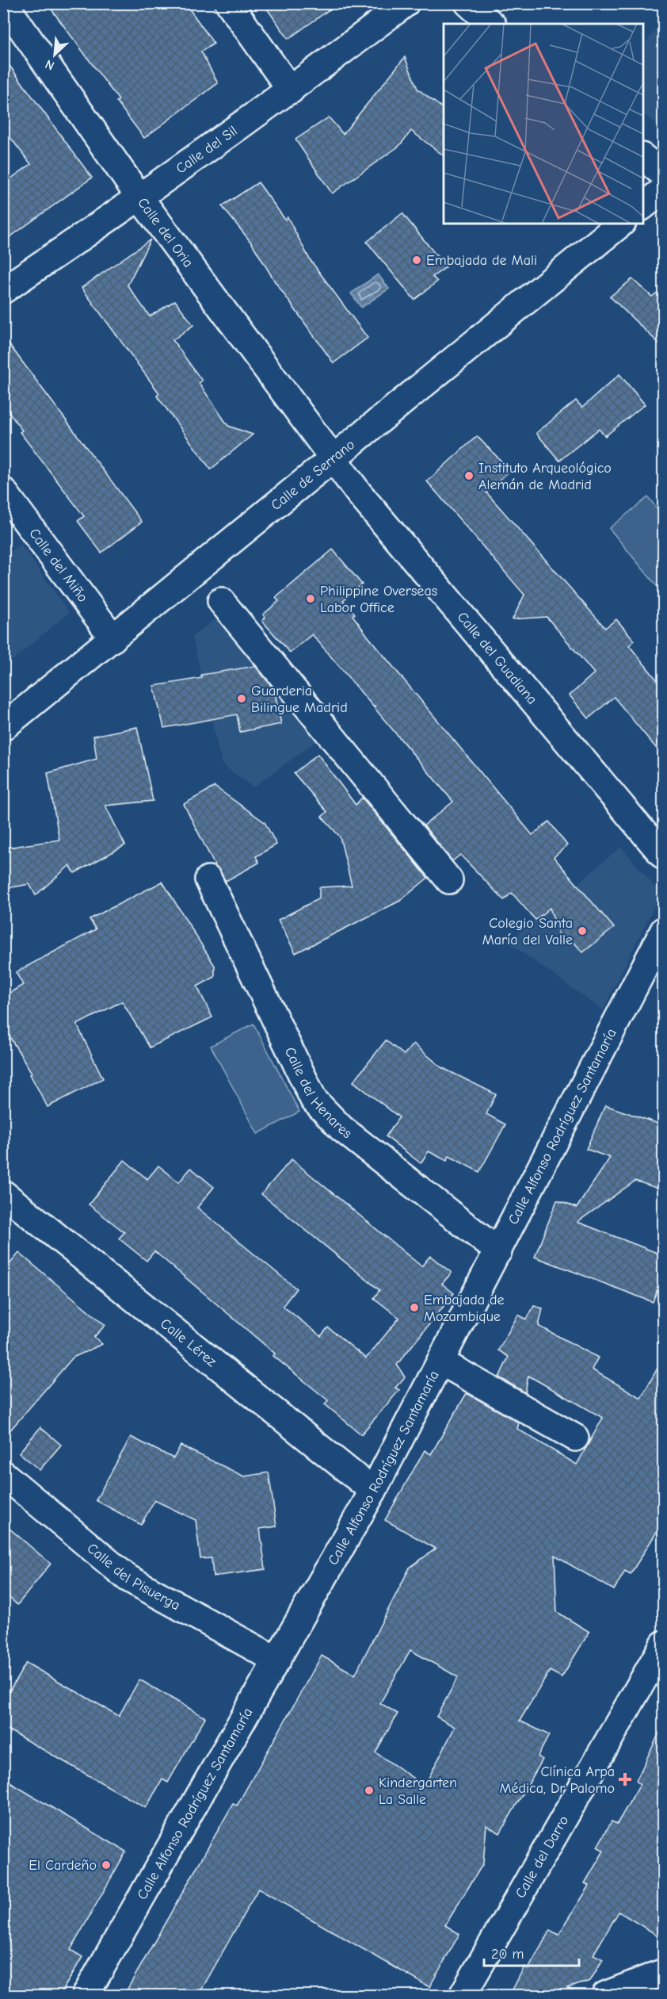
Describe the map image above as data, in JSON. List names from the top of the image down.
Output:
{
  "streets": {
    "street": [
      "Calle del Sil",
      "Calle del Oria",
      "Calle de Serrano",
      "Calle del Miño",
      "Calle del Guadiana",
      "Calle del Henares",
      "Calle Alfonso Rodríguez Santamaría",
      "Calle Lérez",
      "Calle del Pisuerga",
      "Calle del Darro"
    ]
  },
  "crossings": [
    ["Calle del Sil", "Calle del Oria"],
    ["Calle del Oria", "Calle de Serrano"],
    ["Calle del Oria", "Calle del Guadiana"],
    ["Calle de Serrano", "Calle del Miño"],
    ["Calle de Serrano", "Calle del Guadiana"],
    ["Calle del Henares", "Calle Alfonso Rodríguez Santamaría"],
    ["Calle Alfonso Rodríguez Santamaría", "Calle Lérez"],
    ["Calle Alfonso Rodríguez Santamaría", "Calle del Pisuerga"]
  ],
  "places": {
    "other": [
      "Embajada de Mali",
      "Instituto Arqueológico Alemán de Madrid",
      "Philippine Overseas Labor Office",
      "Guarderia Bilingue Madrid",
      "Colegio Santa María del Valle",
      "Embajada de Mozambique",
      "Kindergarten La Salle",
      "El Cardeño"
    ],
    "health": ["Clínica Arpa Médica, Dr Palomo"]
  },
  "scale_bar": "20 m",
  "north": "bottom left"
}
